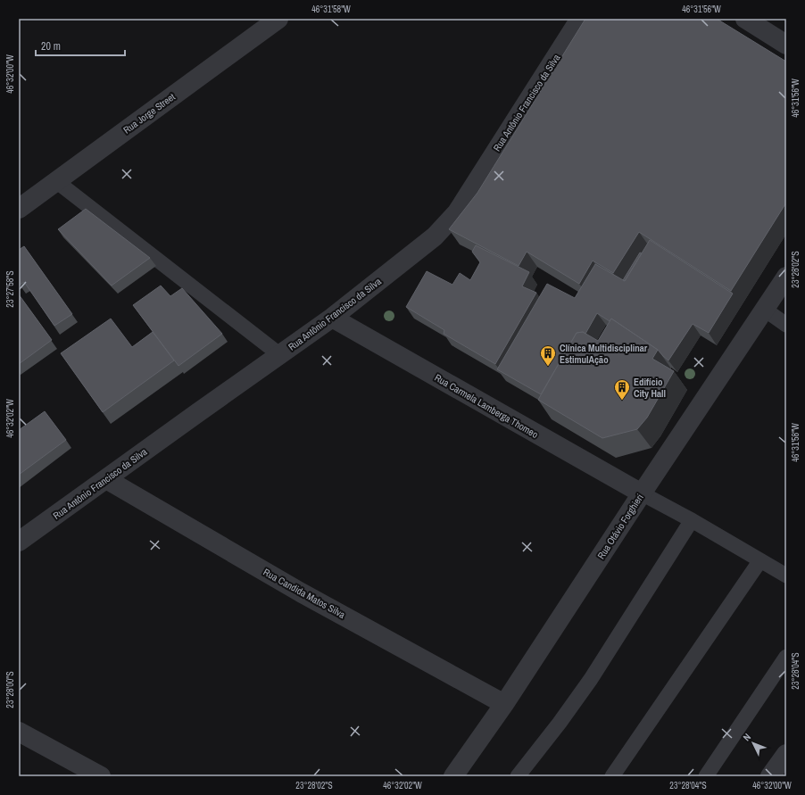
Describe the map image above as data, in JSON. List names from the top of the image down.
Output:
{
  "streets": {
    "street": [
      "Rua Antônio Francisco da Silva",
      "Rua Jorge Street",
      "Rua Carmela Lamberga Thomeo",
      "Rua Otávio Forghieri",
      "Rua Candida Matos Silva"
    ]
  },
  "crossings": [
    ["Rua Antônio Francisco da Silva", "Rua Carmela Lamberga Thomeo"],
    ["Rua Antônio Francisco da Silva", "Rua Candida Matos Silva"],
    ["Rua Carmela Lamberga Thomeo", "Rua Otávio Forghieri"],
    ["Rua Otávio Forghieri", "Rua Candida Matos Silva"]
  ],
  "places": {
    "building": ["Clínica Multidisciplinar EstimulAção", "Edifício City Hall"]
  },
  "scale_bar": "20 m",
  "north": "top left",
  "coordinates": [
    "46°31'58\"W",
    "46°31'56\"W",
    "46°32'00\"W",
    "23°28'02\"S",
    "23°27'58\"S",
    "46°32'02\"W",
    "23°28'04\"S",
    "23°28'00\"S"
  ]
}
